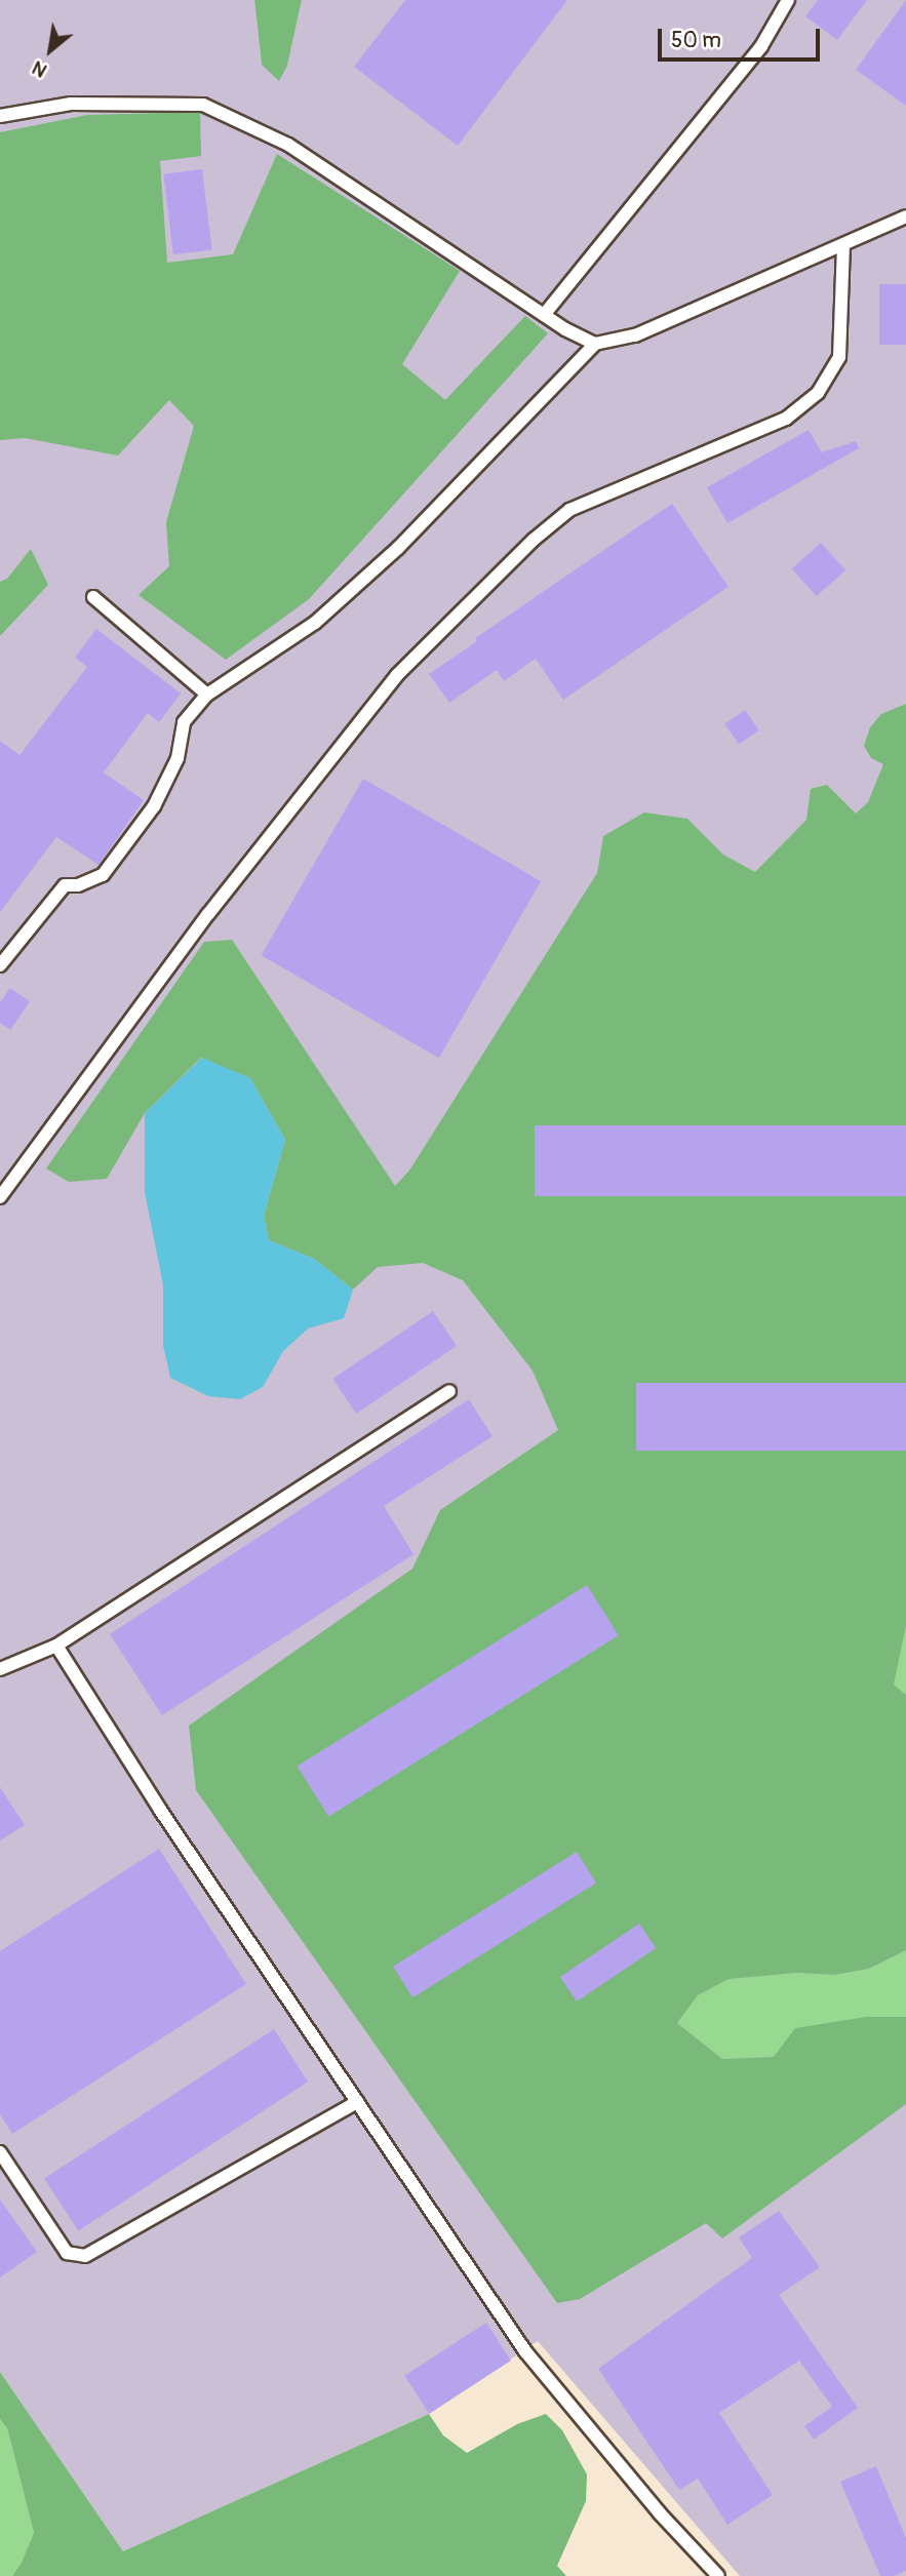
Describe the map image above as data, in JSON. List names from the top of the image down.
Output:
{
  "scale_bar": "50 m",
  "north": "bottom left"
}
